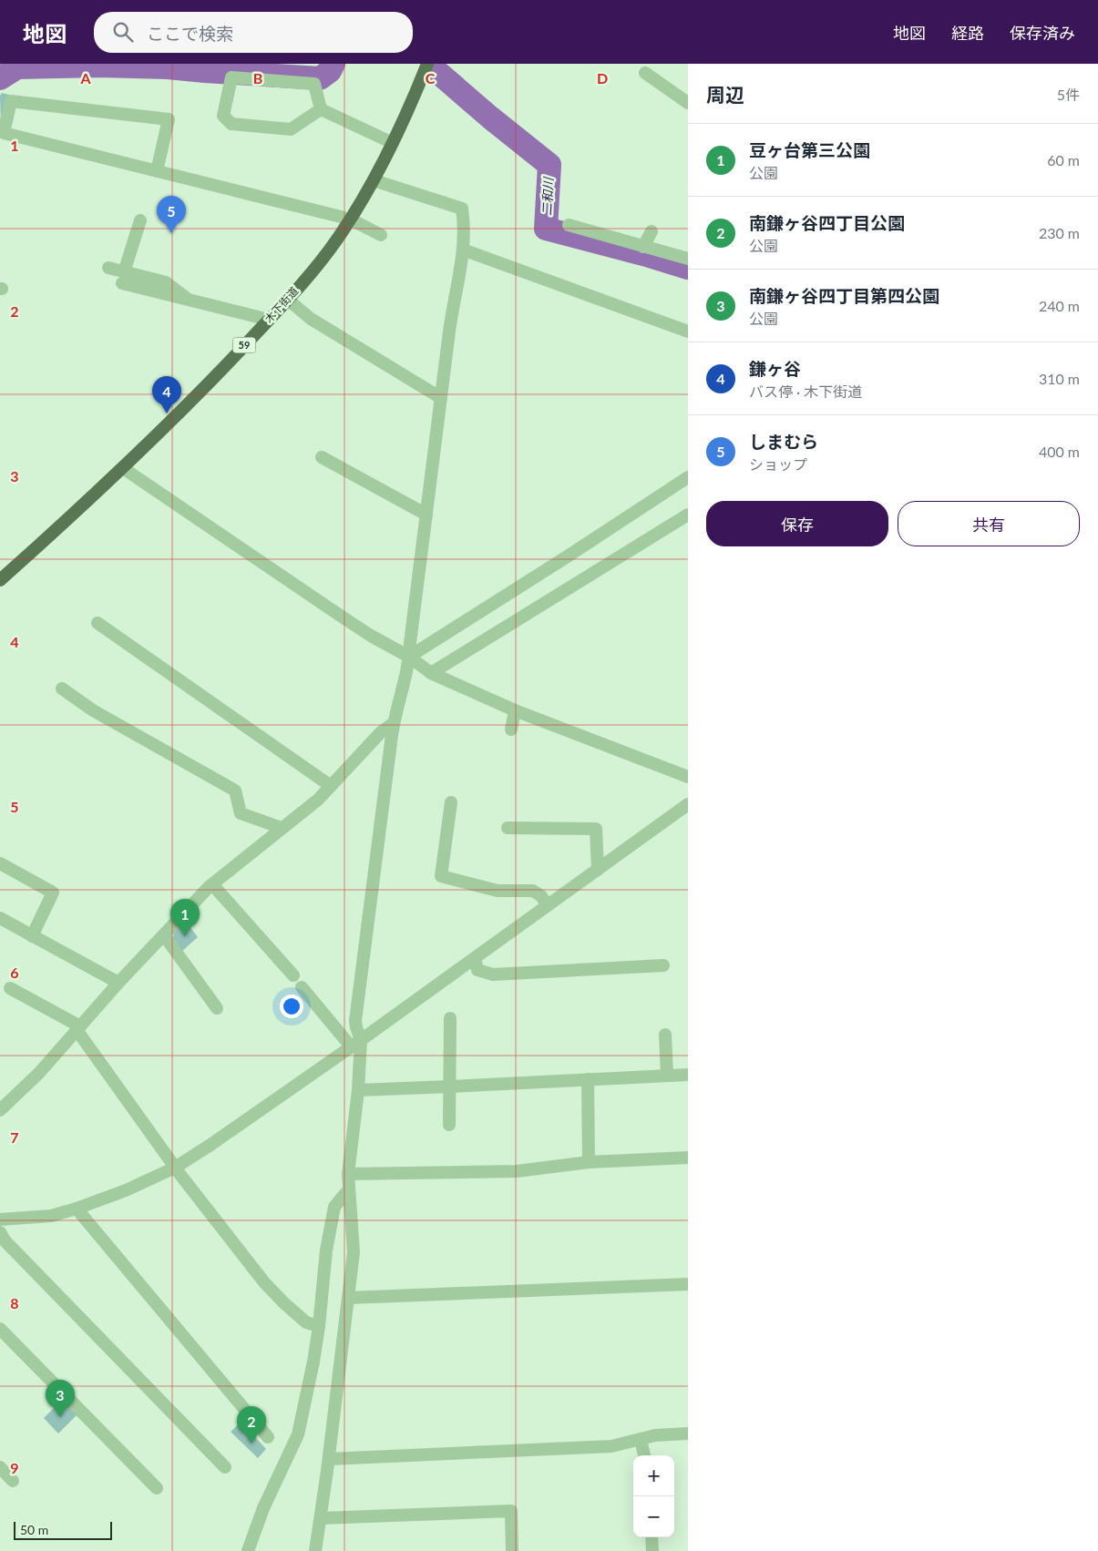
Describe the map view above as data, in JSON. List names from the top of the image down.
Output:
{
  "streets": {
    "main road": ["木下街道", "59"]
  },
  "water": ["二和川"],
  "scale_bar": "50 m",
  "page": {
    "header": "地図",
    "search": "ここで検索",
    "nav": ["地図", "経路", "保存済み"],
    "heading": ["周辺", "5件"],
    "list": [
      {
        "mark": "1",
        "name": "豆ヶ台第三公園",
        "note": "公園",
        "value": "60 m"
      },
      {
        "mark": "2",
        "name": "南鎌ヶ谷四丁目公園",
        "note": "公園",
        "value": "230 m"
      },
      {
        "mark": "3",
        "name": "南鎌ヶ谷四丁目第四公園",
        "note": "公園",
        "value": "240 m"
      },
      {
        "mark": "4",
        "name": "鎌ヶ谷",
        "note": "バス停 · 木下街道",
        "value": "310 m"
      },
      {
        "mark": "5",
        "name": "しまむら",
        "note": "ショップ",
        "value": "400 m"
      }
    ],
    "pins": [
      "5",
      "4",
      "1",
      "3",
      "2"
    ],
    "buttons": ["保存", "共有"],
    "map_buttons": ["+", "−"],
    "scale": "50 m"
  },
  "grid": {
    "columns": [
      "A",
      "B",
      "C",
      "D"
    ],
    "rows": [
      "1",
      "2",
      "3",
      "4",
      "5",
      "6",
      "7",
      "8",
      "9"
    ]
  }
}
